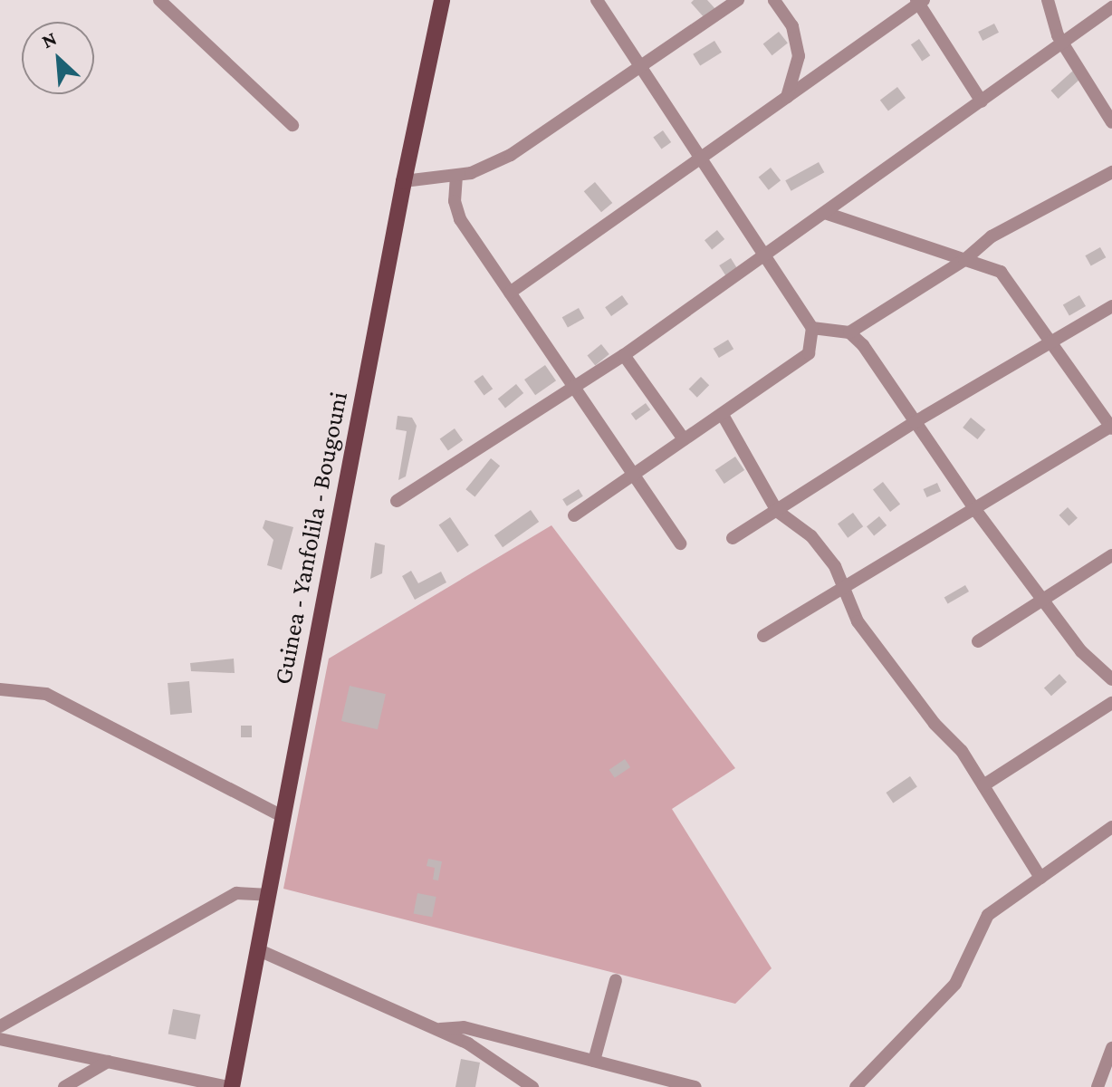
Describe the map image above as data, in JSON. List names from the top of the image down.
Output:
{
  "streets": {
    "main road": ["Guinea - Yanfolila - Bougouni"]
  },
  "north": "top left"
}
